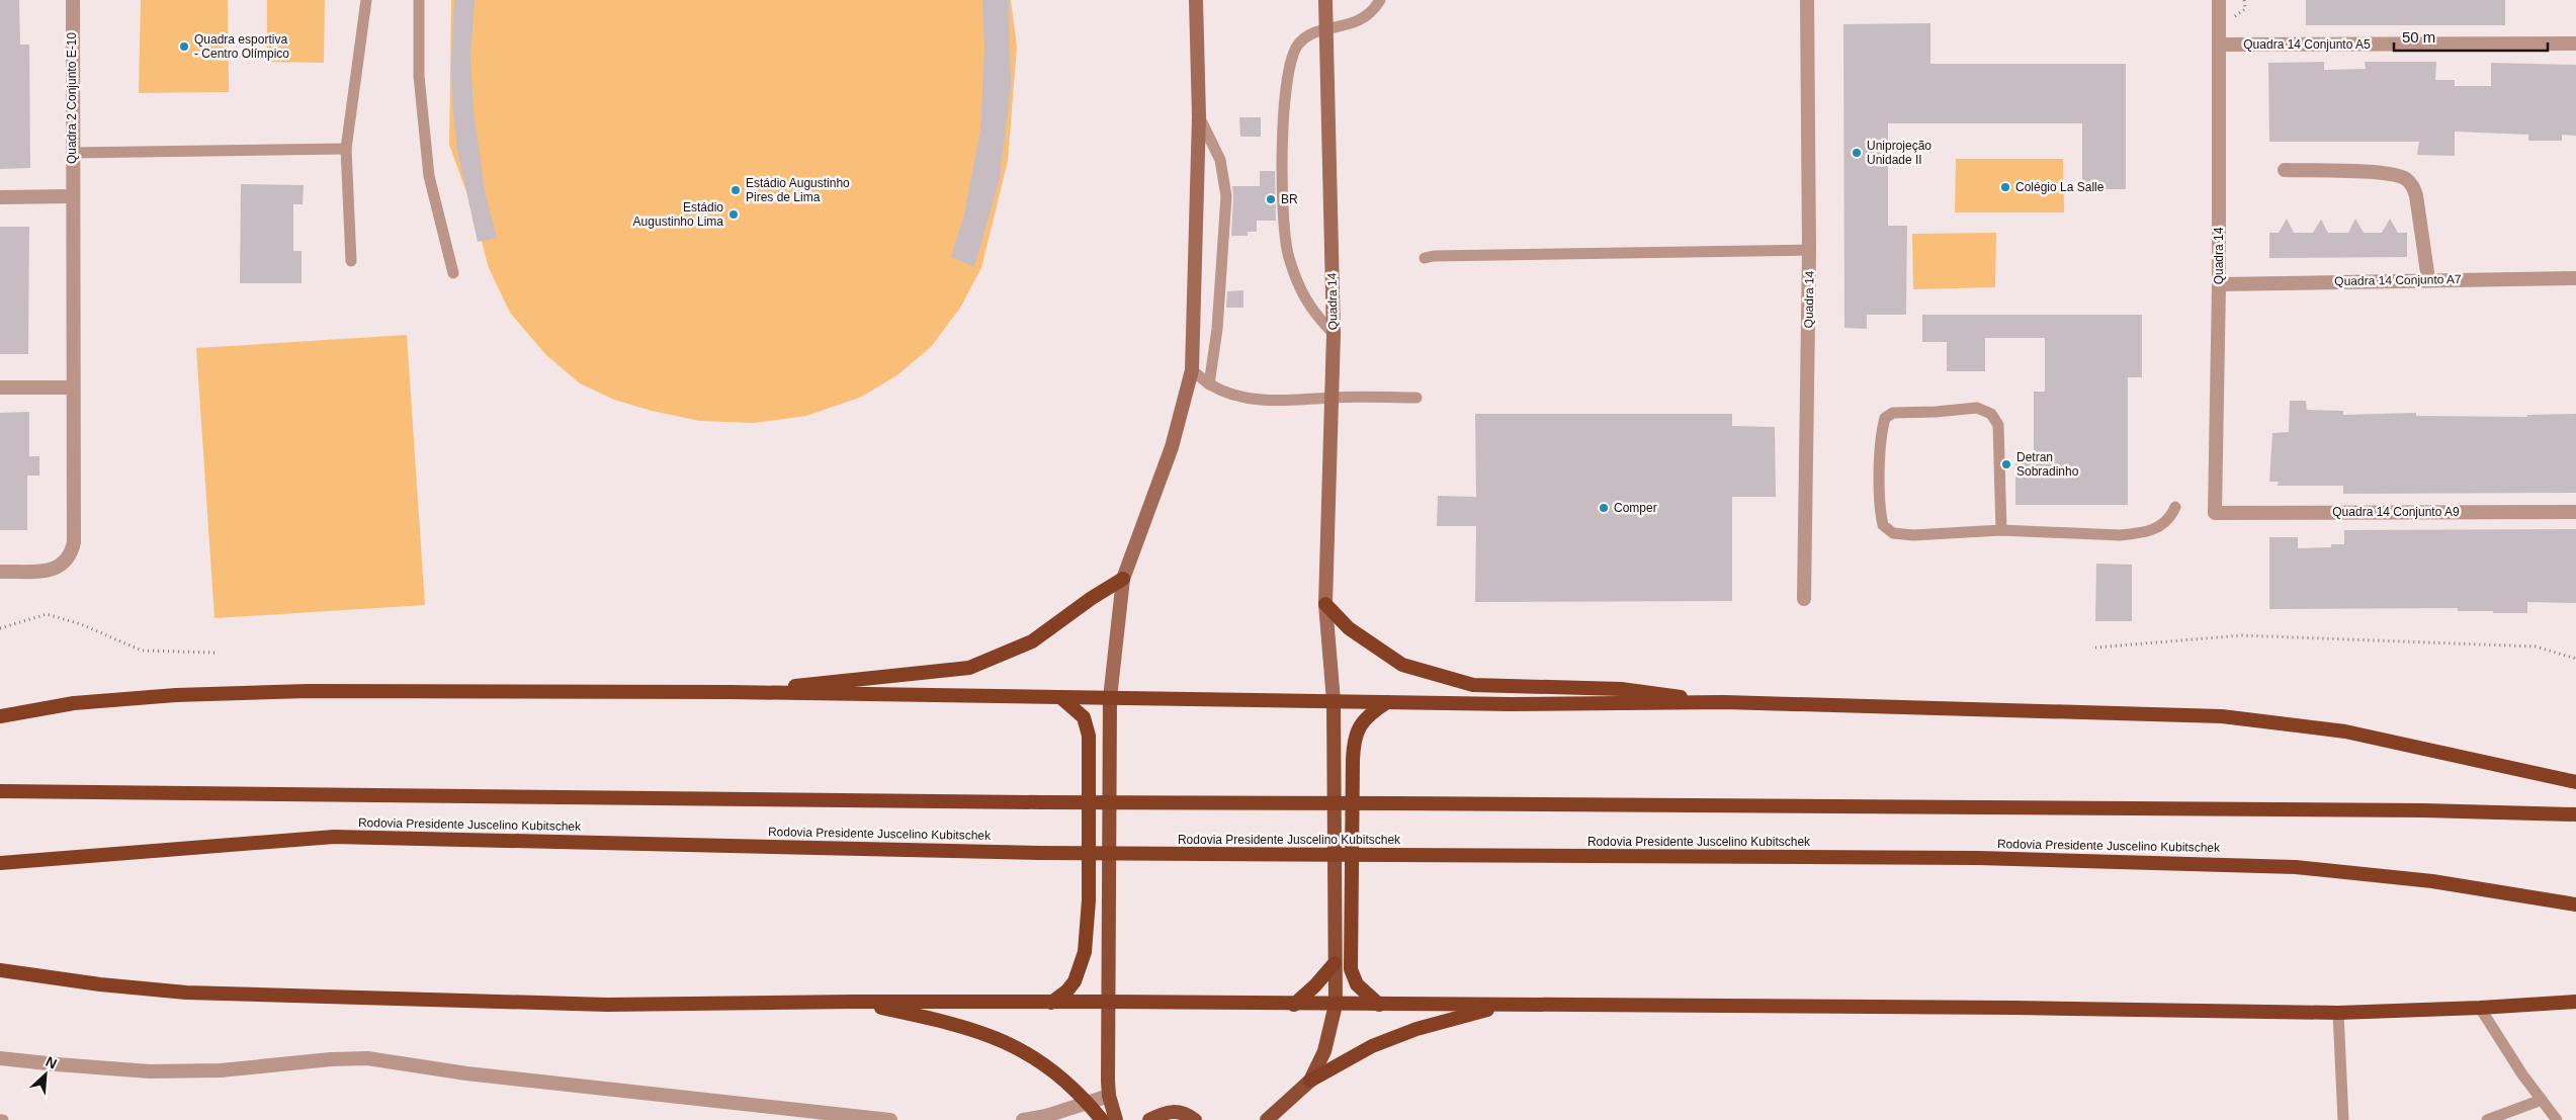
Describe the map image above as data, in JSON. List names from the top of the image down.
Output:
{
  "streets": {
    "highway": ["Rodovia Presidente Juscelino Kubitschek"],
    "main road": ["Quadra 14"],
    "street": [
      "Quadra 14 Conjunto A5",
      "Quadra 2 Conjunto E-10",
      "Quadra 14 Conjunto A7",
      "Quadra 14 Conjunto A9"
    ]
  },
  "crossings": [
    ["Quadra 14 Conjunto A5", "Quadra 14"],
    ["Quadra 14", "Quadra 14 Conjunto A7"],
    ["Quadra 14", "Quadra 14 Conjunto A9"]
  ],
  "places": [
    "Quadra esportiva - Centro Olímpico",
    "Uniprojeção Unidade II",
    "Colégio La Salle",
    "Estádio Augustinho Pires de Lima",
    "BR",
    "Estádio Augustinho Lima",
    "Detran Sobradinho",
    "Comper"
  ],
  "scale_bar": "50 m",
  "north": "top right"
}
